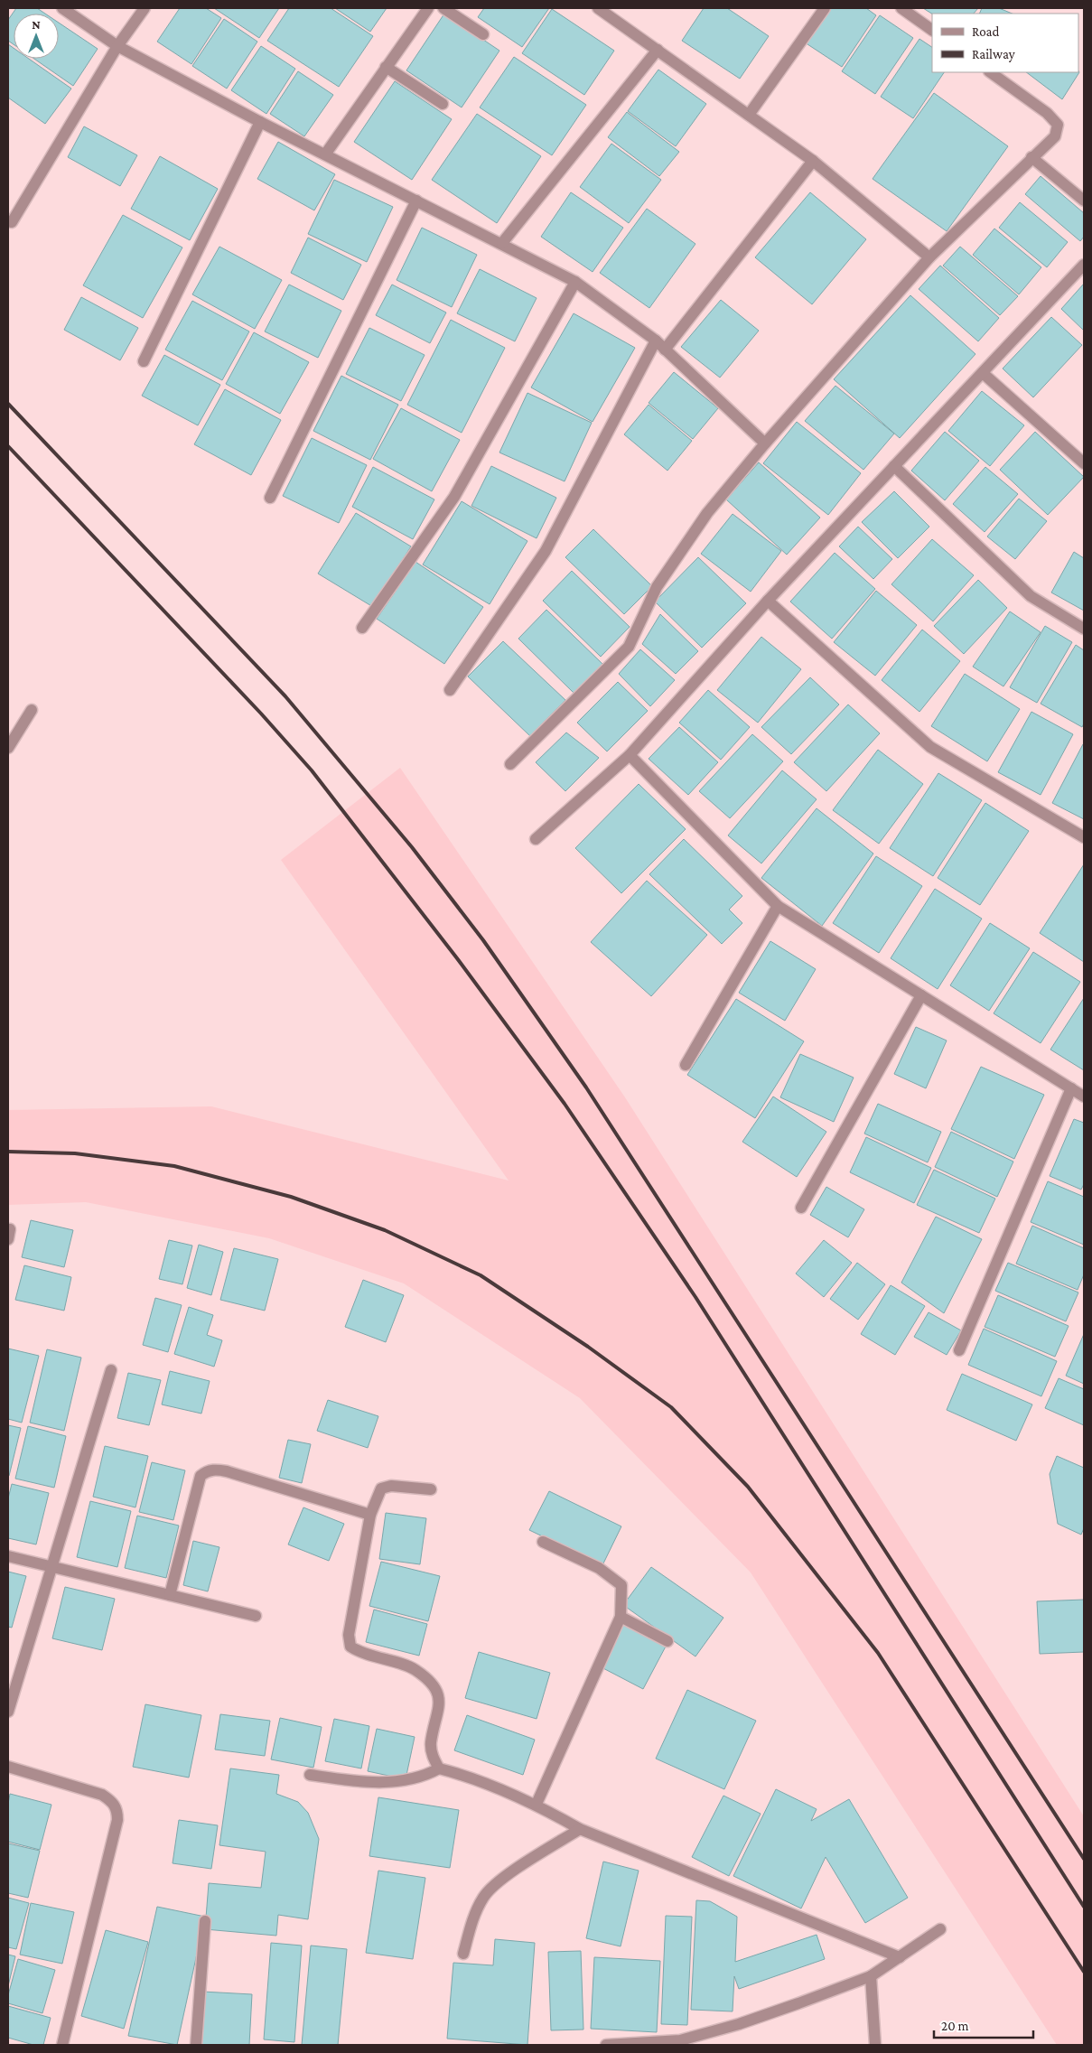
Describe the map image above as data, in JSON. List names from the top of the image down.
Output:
{
  "legend": ["Road", "Railway"],
  "scale_bar": "20 m",
  "north": "top"
}
